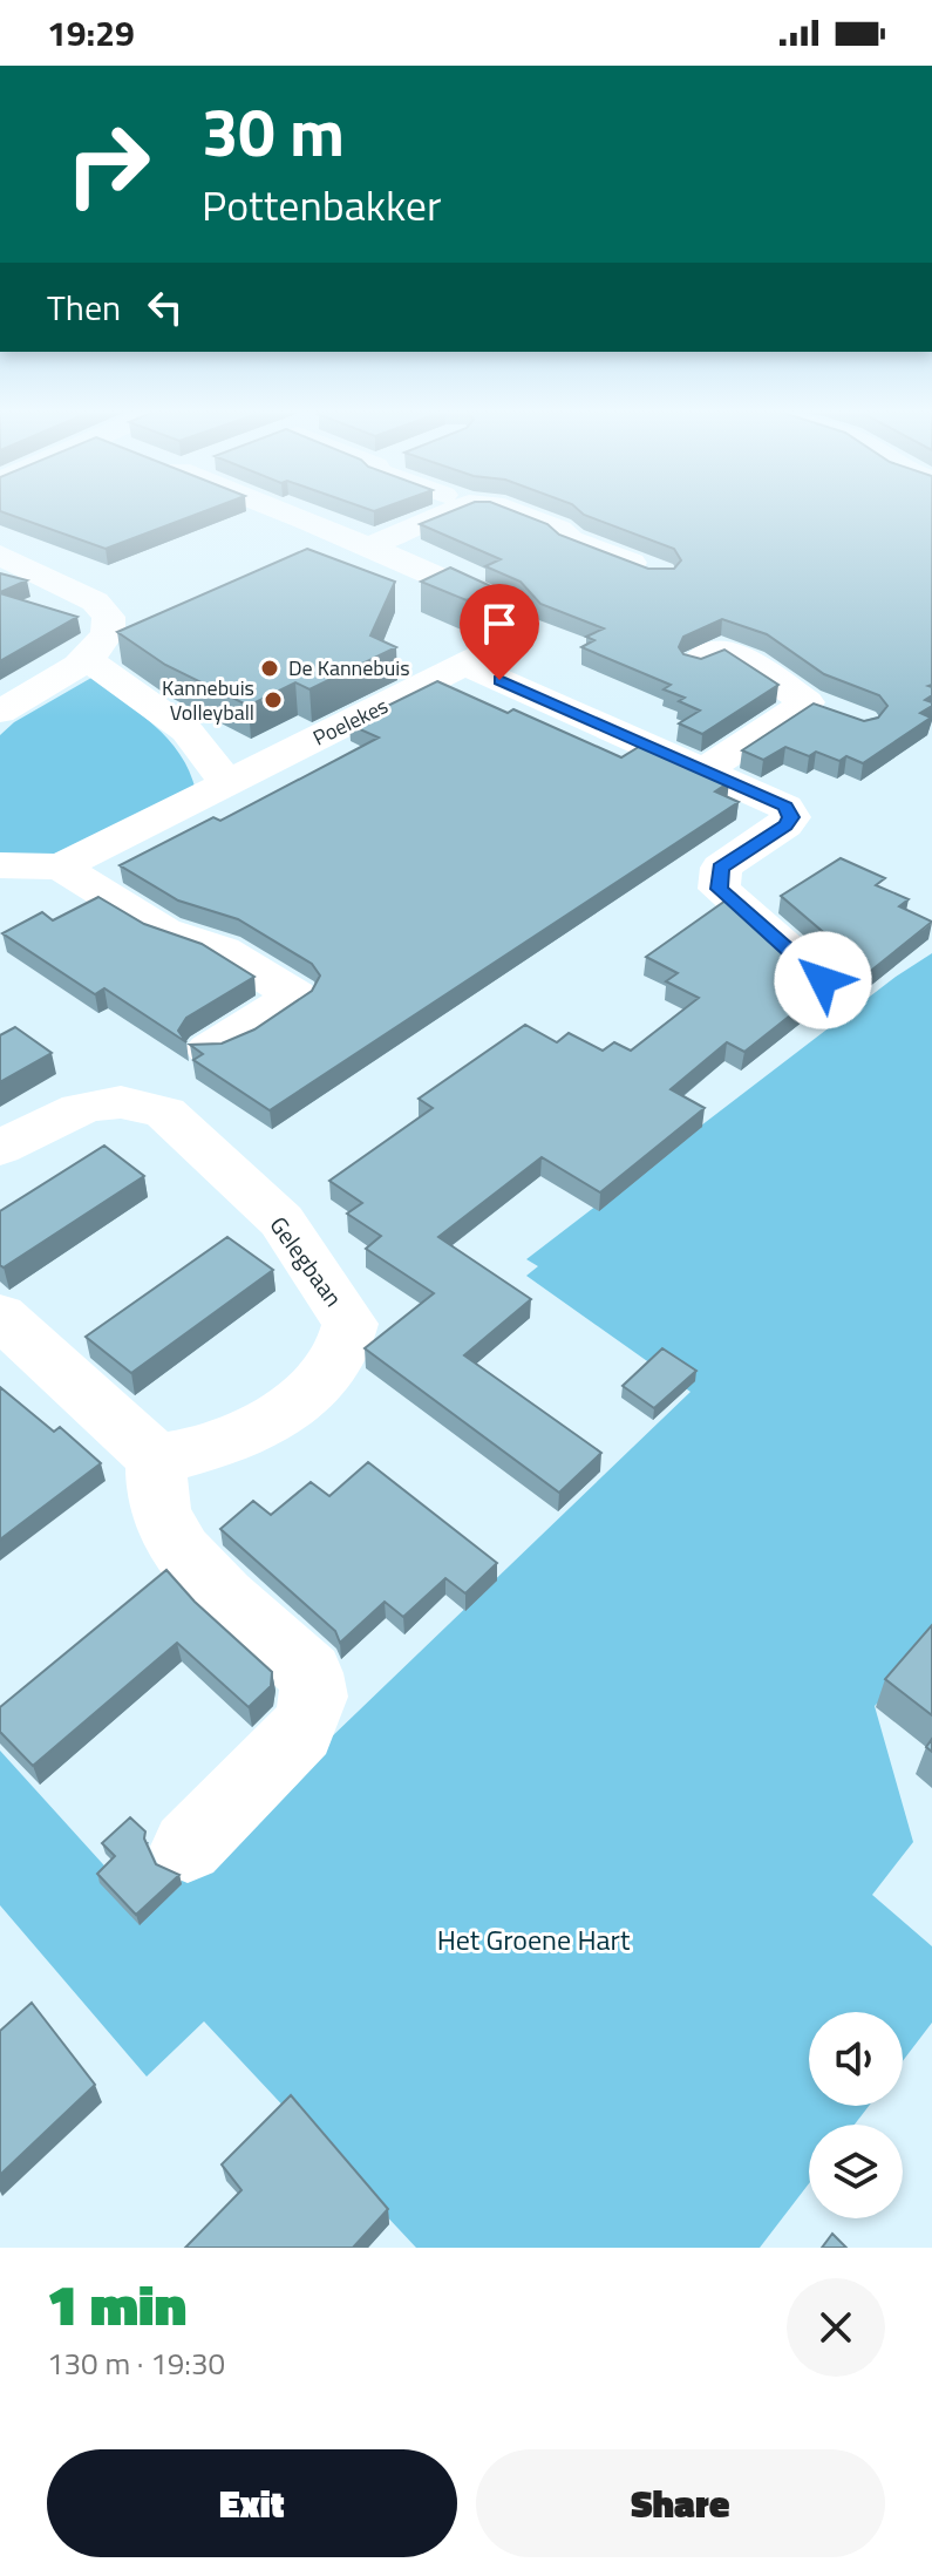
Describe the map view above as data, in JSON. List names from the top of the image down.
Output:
{
  "streets": {
    "street": ["Poelekes", "Gelegbaan"]
  },
  "parks": ["Het Groene Hart"],
  "places": ["De Kannebuis", "Kannebuis Volleyball"],
  "page": {
    "status": "19:29",
    "turn": ["30 m", "Pottenbakker"],
    "then": "Then",
    "heading": ["1 min", "130 m · 19:30"],
    "buttons": ["Exit", "Share"]
  }
}
